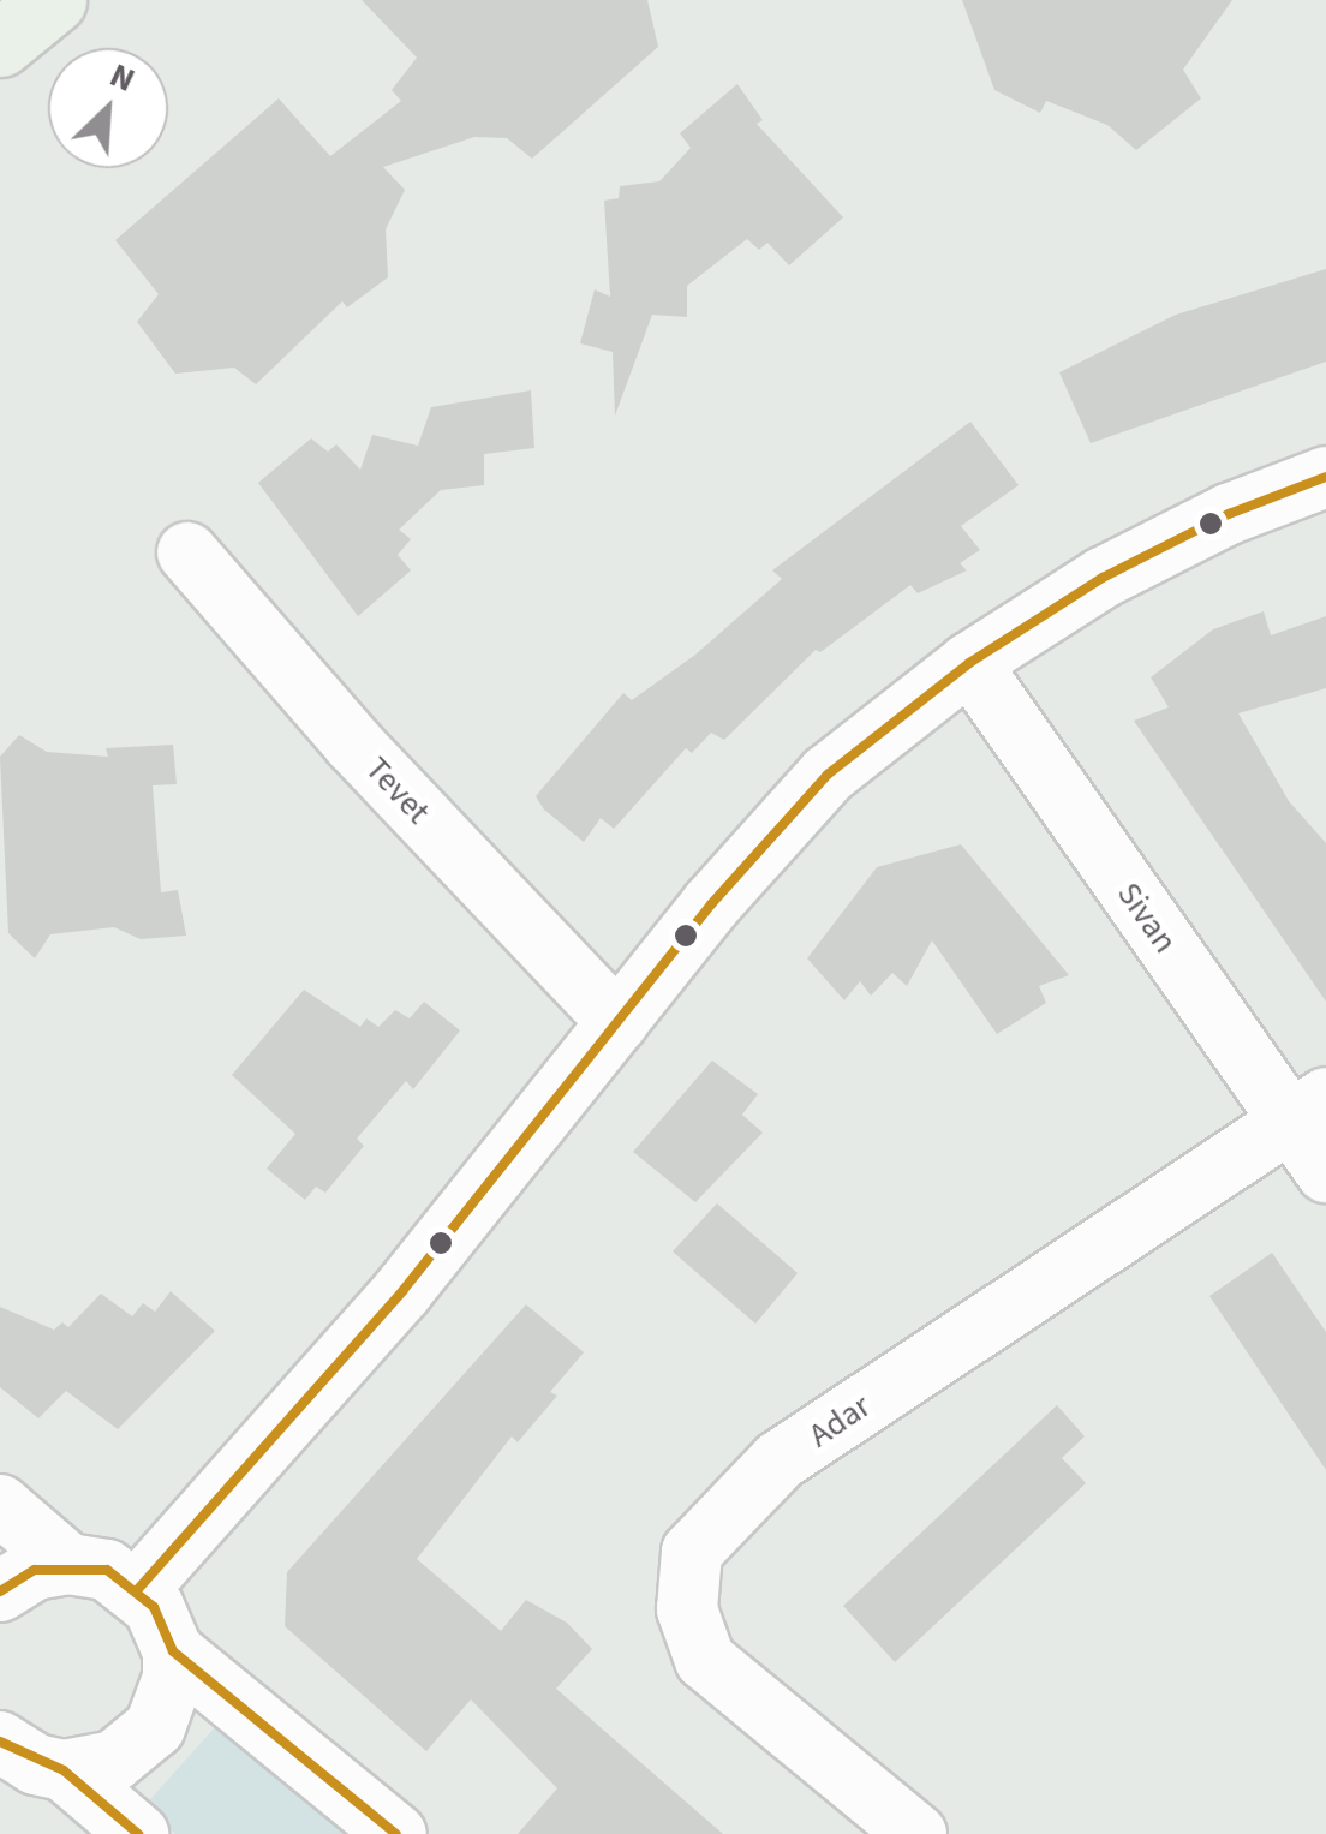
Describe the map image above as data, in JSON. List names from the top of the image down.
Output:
{
  "streets": {
    "street": ["Tevet", "Sivan", "Adar"]
  },
  "crossings": [
    ["Sivan", "Adar"]
  ],
  "north": "top right"
}
